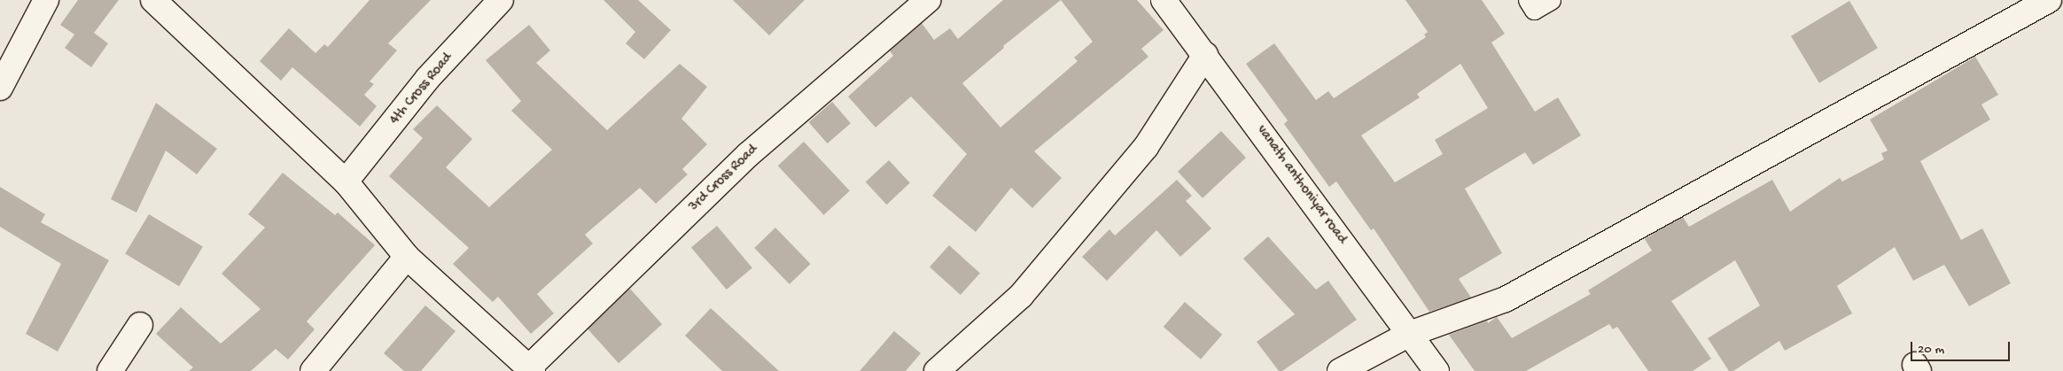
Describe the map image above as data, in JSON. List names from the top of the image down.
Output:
{
  "streets": {
    "street": ["4th Cross Road", "3rd Cross Road", "vanath anthoniyar road"]
  },
  "scale_bar": "20 m"
}
